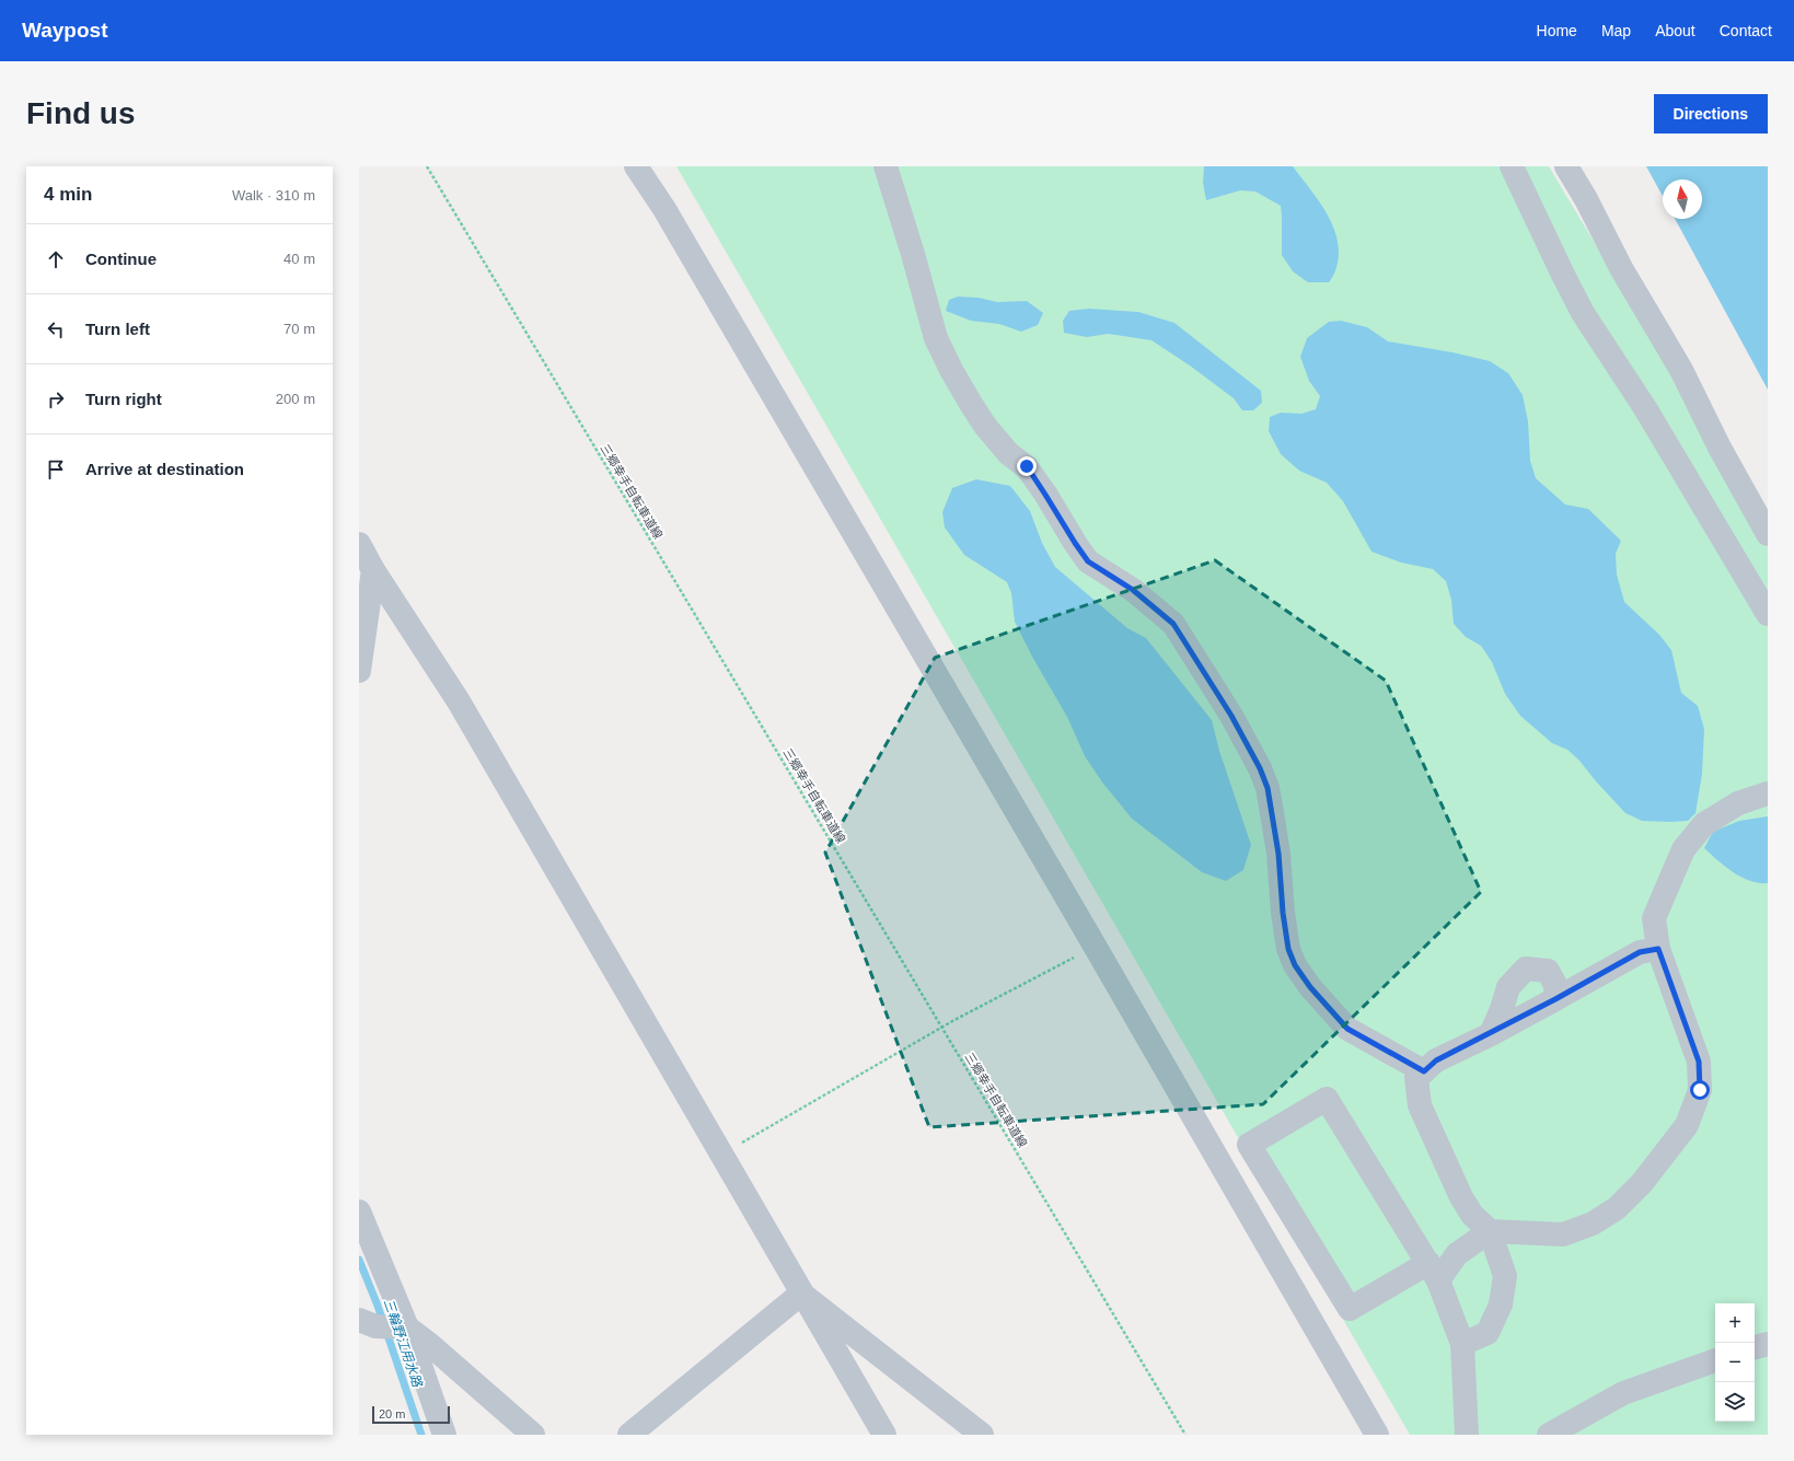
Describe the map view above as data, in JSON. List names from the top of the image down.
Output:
{
  "streets": {
    "path": ["三郷幸手自転車道線"]
  },
  "water": ["三輪野江用水路"],
  "scale_bar": "20 m",
  "north": "top",
  "page": {
    "header": "Waypost",
    "nav": [
      "Home",
      "Map",
      "About",
      "Contact"
    ],
    "buttons": "Directions",
    "title": "Find us",
    "heading": ["4 min", "Walk · 310 m"],
    "list": [
      ["Continue", "40 m"],
      ["Turn left", "70 m"],
      ["Turn right", "200 m"],
      "Arrive at destination"
    ],
    "map_buttons": ["+", "−"],
    "scale": "20 m"
  }
}
